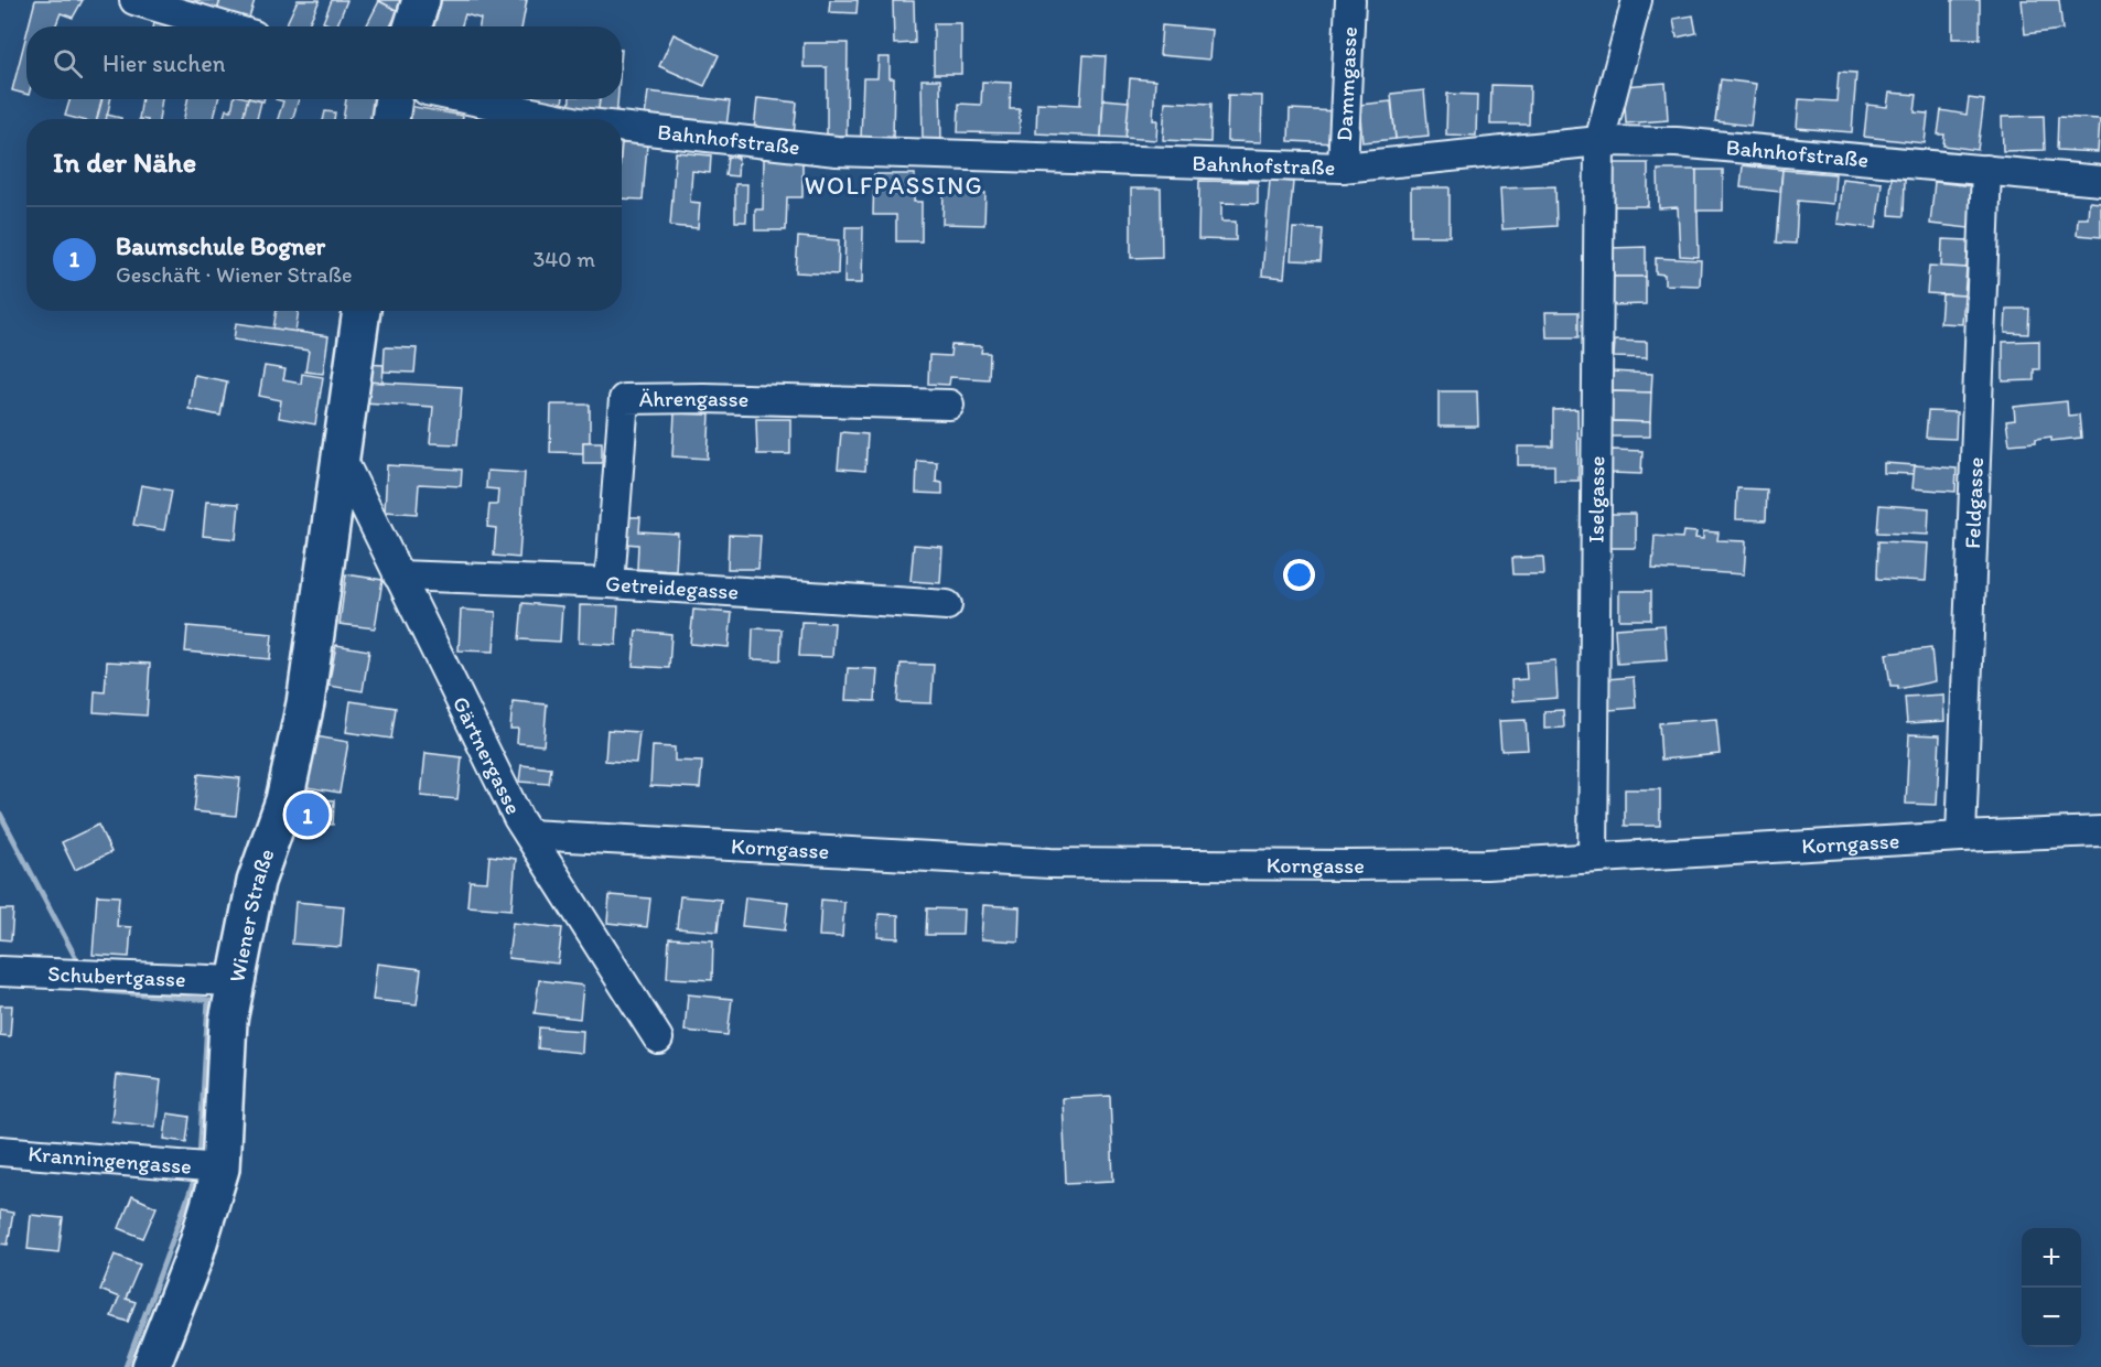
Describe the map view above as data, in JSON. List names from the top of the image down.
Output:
{
  "streets": {
    "main road": ["Wiener Straße"],
    "street": [
      "Dammgasse",
      "Bahnhofstraße",
      "Ährengasse",
      "Iselgasse",
      "Feldgasse",
      "Getreidegasse",
      "Gärtnergasse",
      "Korngasse",
      "Schubertgasse",
      "Kranningengasse"
    ]
  },
  "crossings": [
    ["Dammgasse", "Bahnhofstraße"],
    ["Bahnhofstraße", "Iselgasse"],
    ["Bahnhofstraße", "Feldgasse"],
    ["Ährengasse", "Getreidegasse"],
    ["Iselgasse", "Korngasse"],
    ["Feldgasse", "Korngasse"],
    ["Getreidegasse", "Gärtnergasse"],
    ["Gärtnergasse", "Korngasse"],
    ["Gärtnergasse", "Wiener Straße"],
    ["Wiener Straße", "Schubertgasse"],
    ["Wiener Straße", "Kranningengasse"]
  ],
  "districts": ["WOLFPASSING"],
  "page": {
    "search": "Hier suchen",
    "heading": "In der Nähe",
    "list": [
      {
        "mark": "1",
        "name": "Baumschule Bogner",
        "note": "Geschäft · Wiener Straße",
        "value": "340 m"
      }
    ],
    "pins": "1",
    "map_buttons": ["+", "−"]
  }
}
